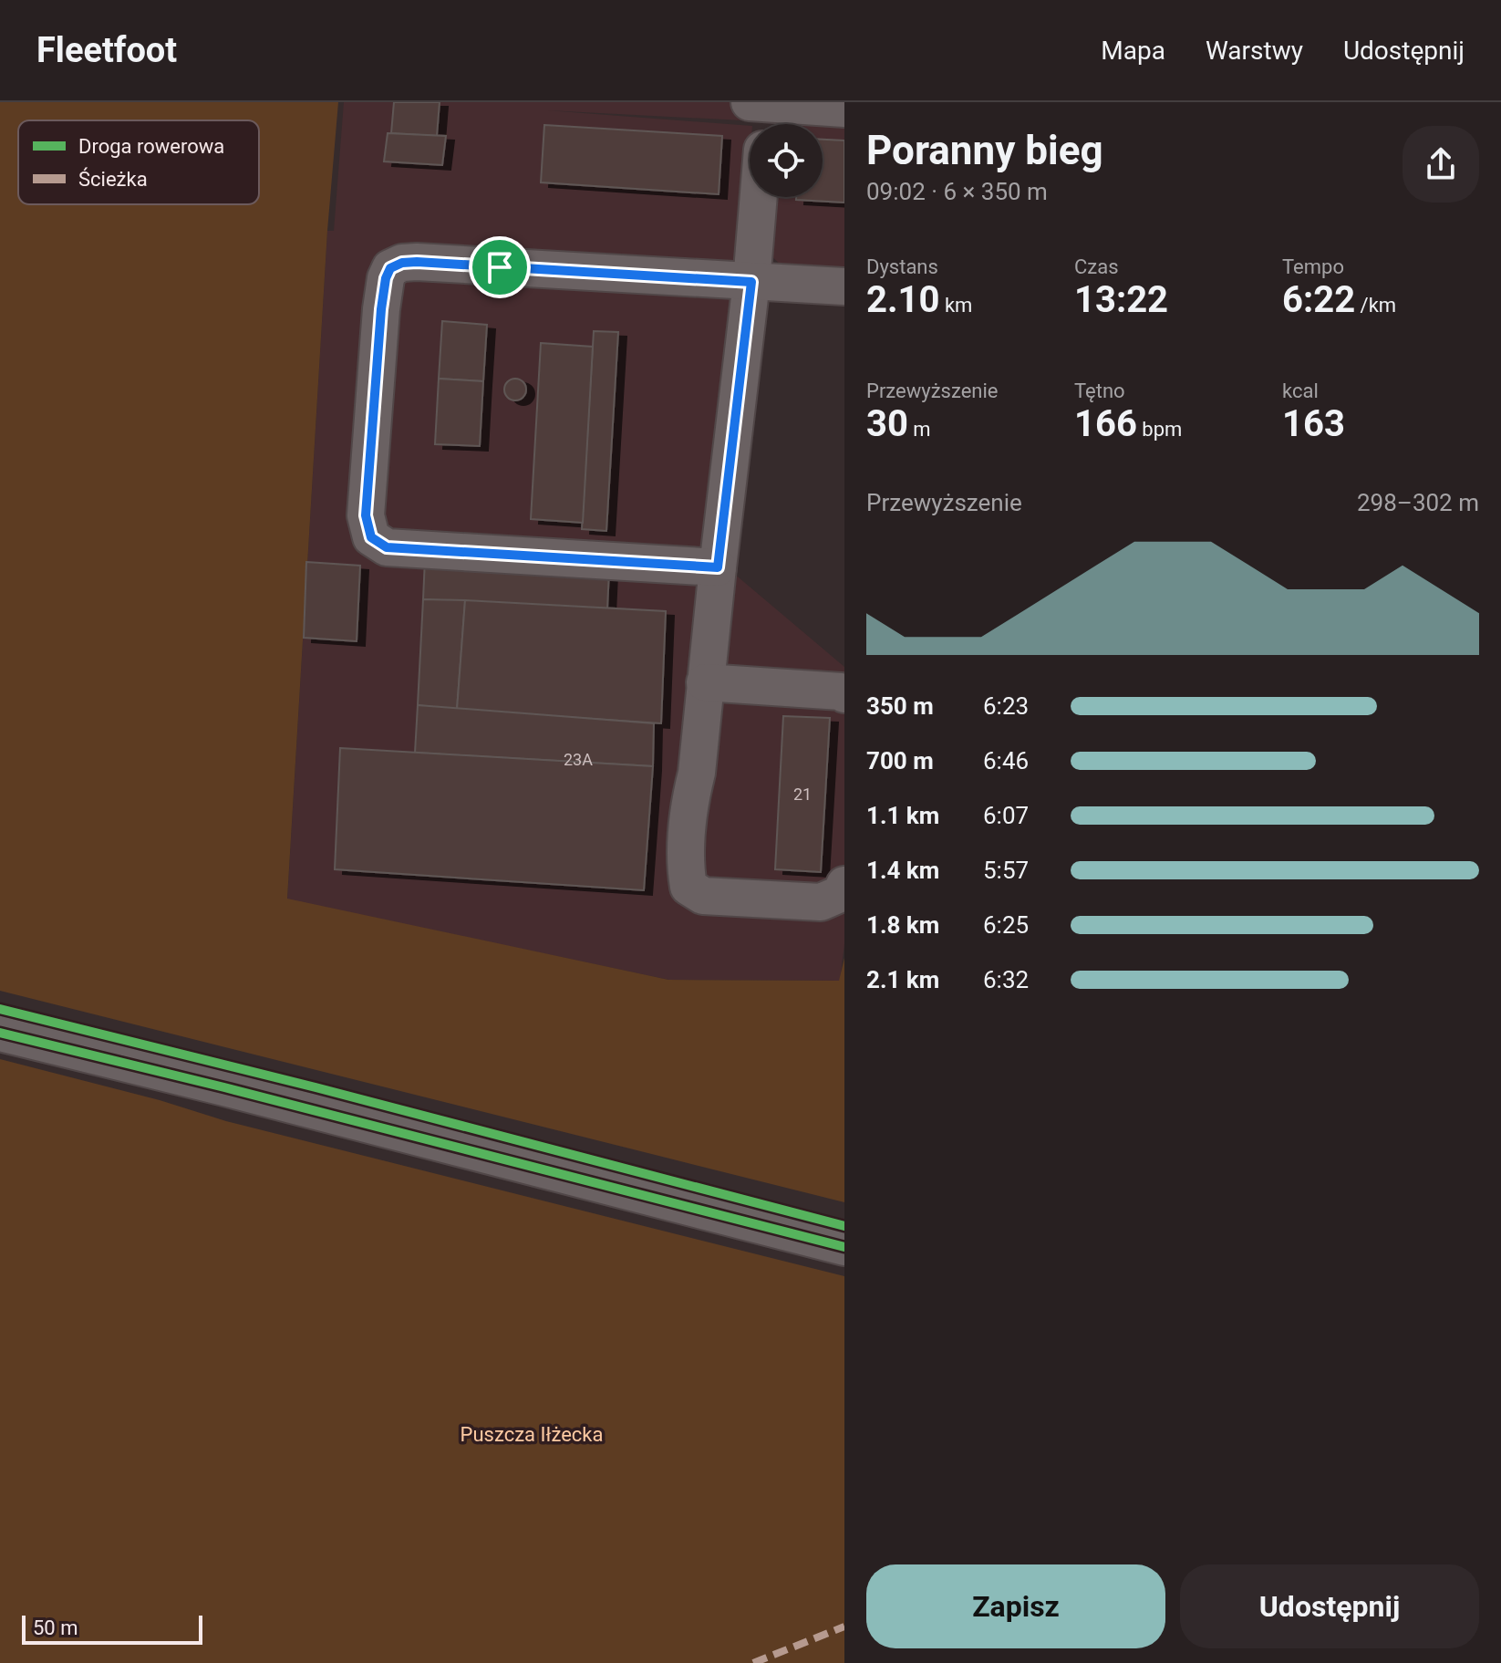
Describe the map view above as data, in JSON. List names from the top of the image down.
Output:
{
  "parks": ["Puszcza Iłżecka"],
  "house_numbers": ["23A", "21"],
  "legend": ["Droga rowerowa", "Ścieżka"],
  "scale_bar": "50 m",
  "page": {
    "header": "Fleetfoot",
    "nav": ["Mapa", "Warstwy", "Udostępnij"],
    "heading": ["Poranny bieg", "09:02 · 6 × 350 m"],
    "stats": [
      ["Dystans", "2.10 km"],
      ["Czas", "13:22"],
      ["Tempo", "6:22 /km"],
      ["Przewyższenie", "30 m"],
      ["Tętno", "166 bpm"],
      ["kcal", "163"]
    ],
    "chart": ["Przewyższenie", "298–302 m"],
    "list": [
      {
        "name": "350 m",
        "note": "6:23"
      },
      {
        "name": "700 m",
        "note": "6:46"
      },
      {
        "name": "1.1 km",
        "note": "6:07"
      },
      {
        "name": "1.4 km",
        "note": "5:57"
      },
      {
        "name": "1.8 km",
        "note": "6:25"
      },
      {
        "name": "2.1 km",
        "note": "6:32"
      }
    ],
    "buttons": ["Zapisz", "Udostępnij"],
    "scale": "50 m"
  }
}
